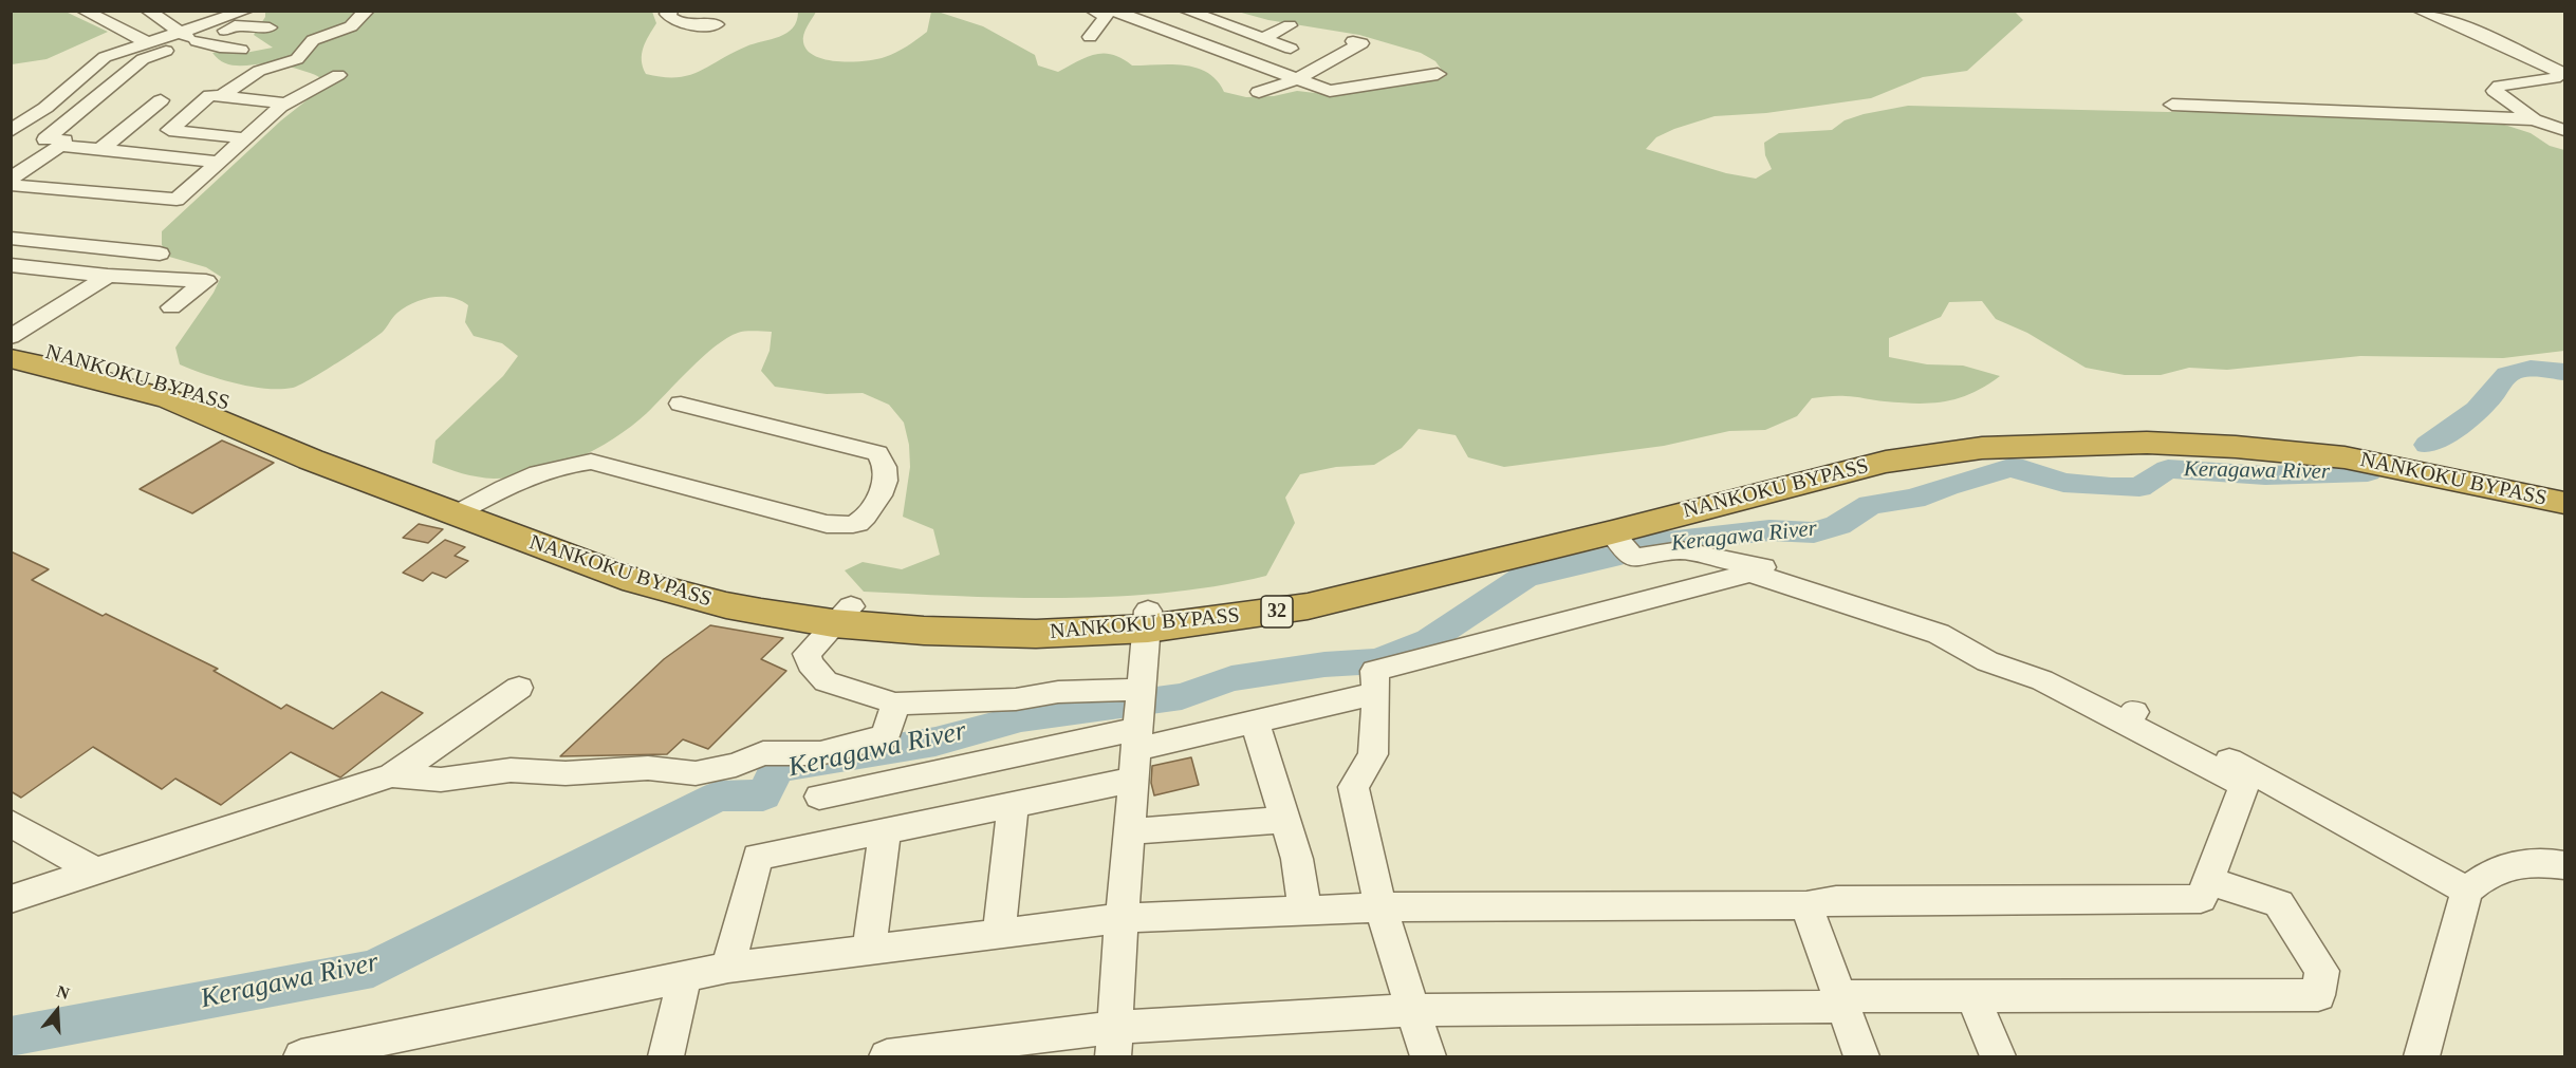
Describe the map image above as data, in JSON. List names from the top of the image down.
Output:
{
  "streets": {
    "highway": ["NANKOKU BYPASS", "32"]
  },
  "water": ["Keragawa River"],
  "north": "top"
}
